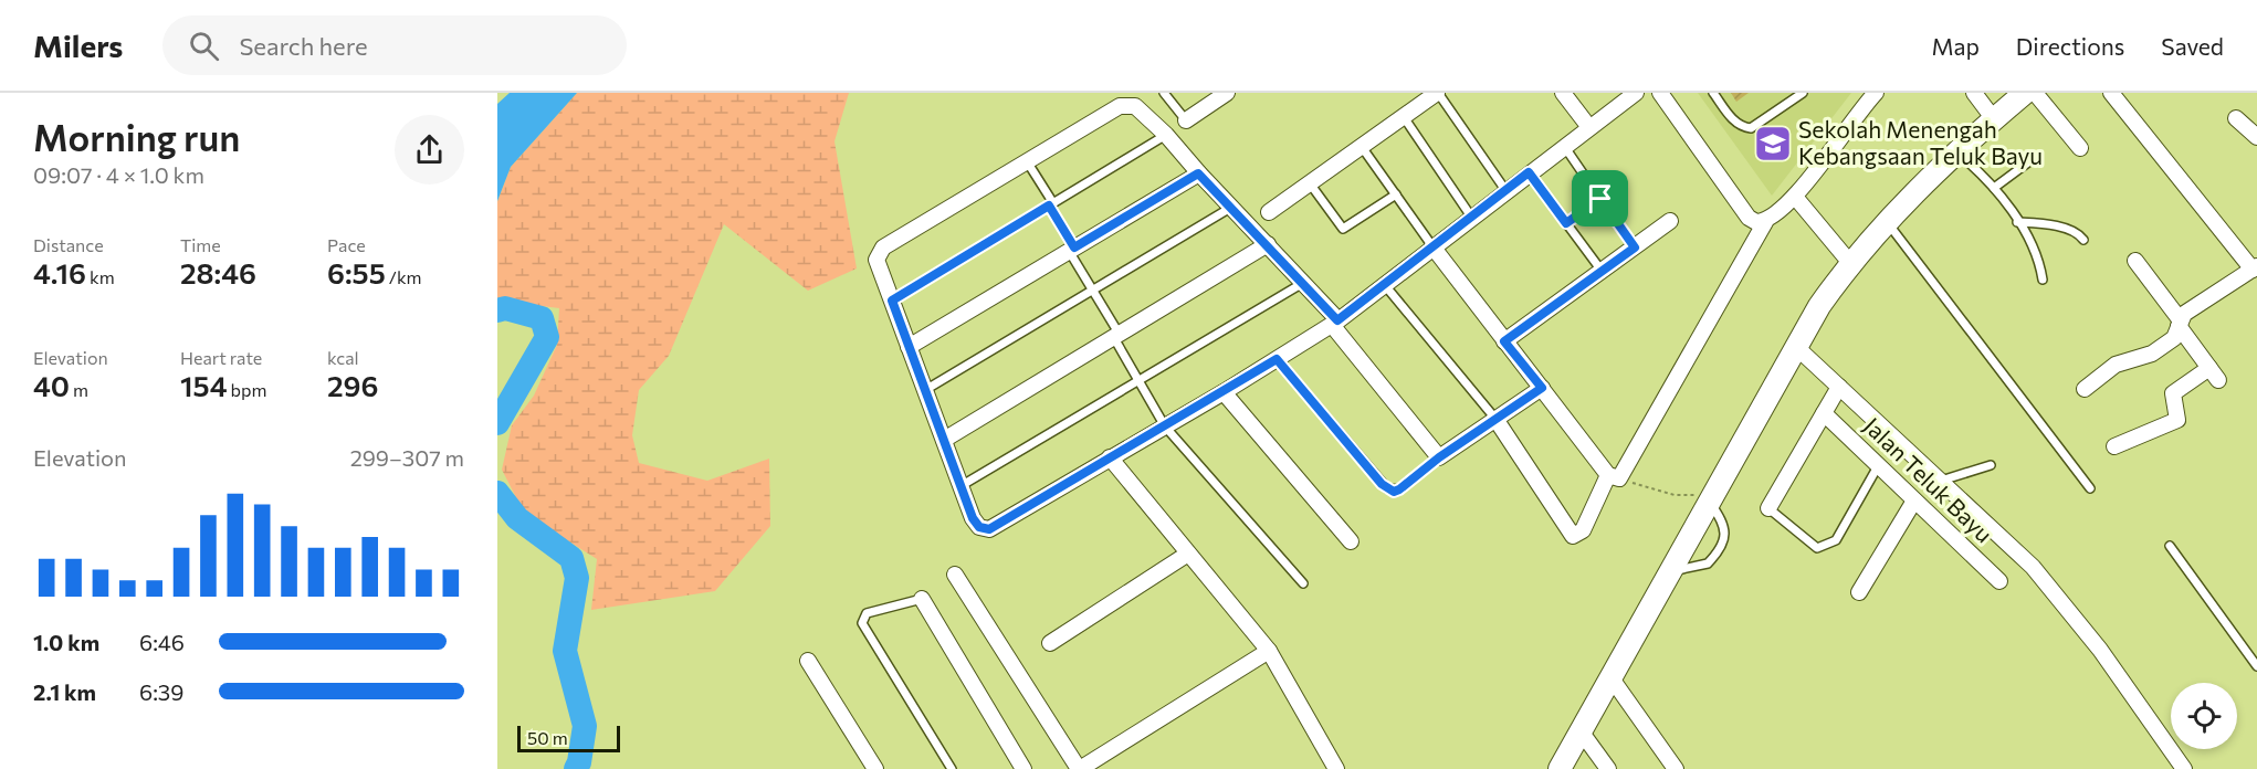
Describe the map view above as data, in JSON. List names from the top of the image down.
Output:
{
  "streets": {
    "street": ["Jalan Teluk Bayu"]
  },
  "places": {
    "school or university": ["Sekolah Menengah Kebangsaan Teluk Bayu"]
  },
  "scale_bar": "50 m",
  "page": {
    "header": "Milers",
    "search": "Search here",
    "nav": ["Map", "Directions", "Saved"],
    "heading": ["Morning run", "09:07 · 4 × 1.0 km"],
    "stats": [
      ["Distance", "4.16 km"],
      ["Time", "28:46"],
      ["Pace", "6:55 /km"],
      ["Elevation", "40 m"],
      ["Heart rate", "154 bpm"],
      ["kcal", "296"]
    ],
    "chart": ["Elevation", "299–307 m"],
    "list": [
      {
        "name": "1.0 km",
        "note": "6:46"
      },
      {
        "name": "2.1 km",
        "note": "6:39"
      }
    ],
    "scale": "50 m"
  }
}
